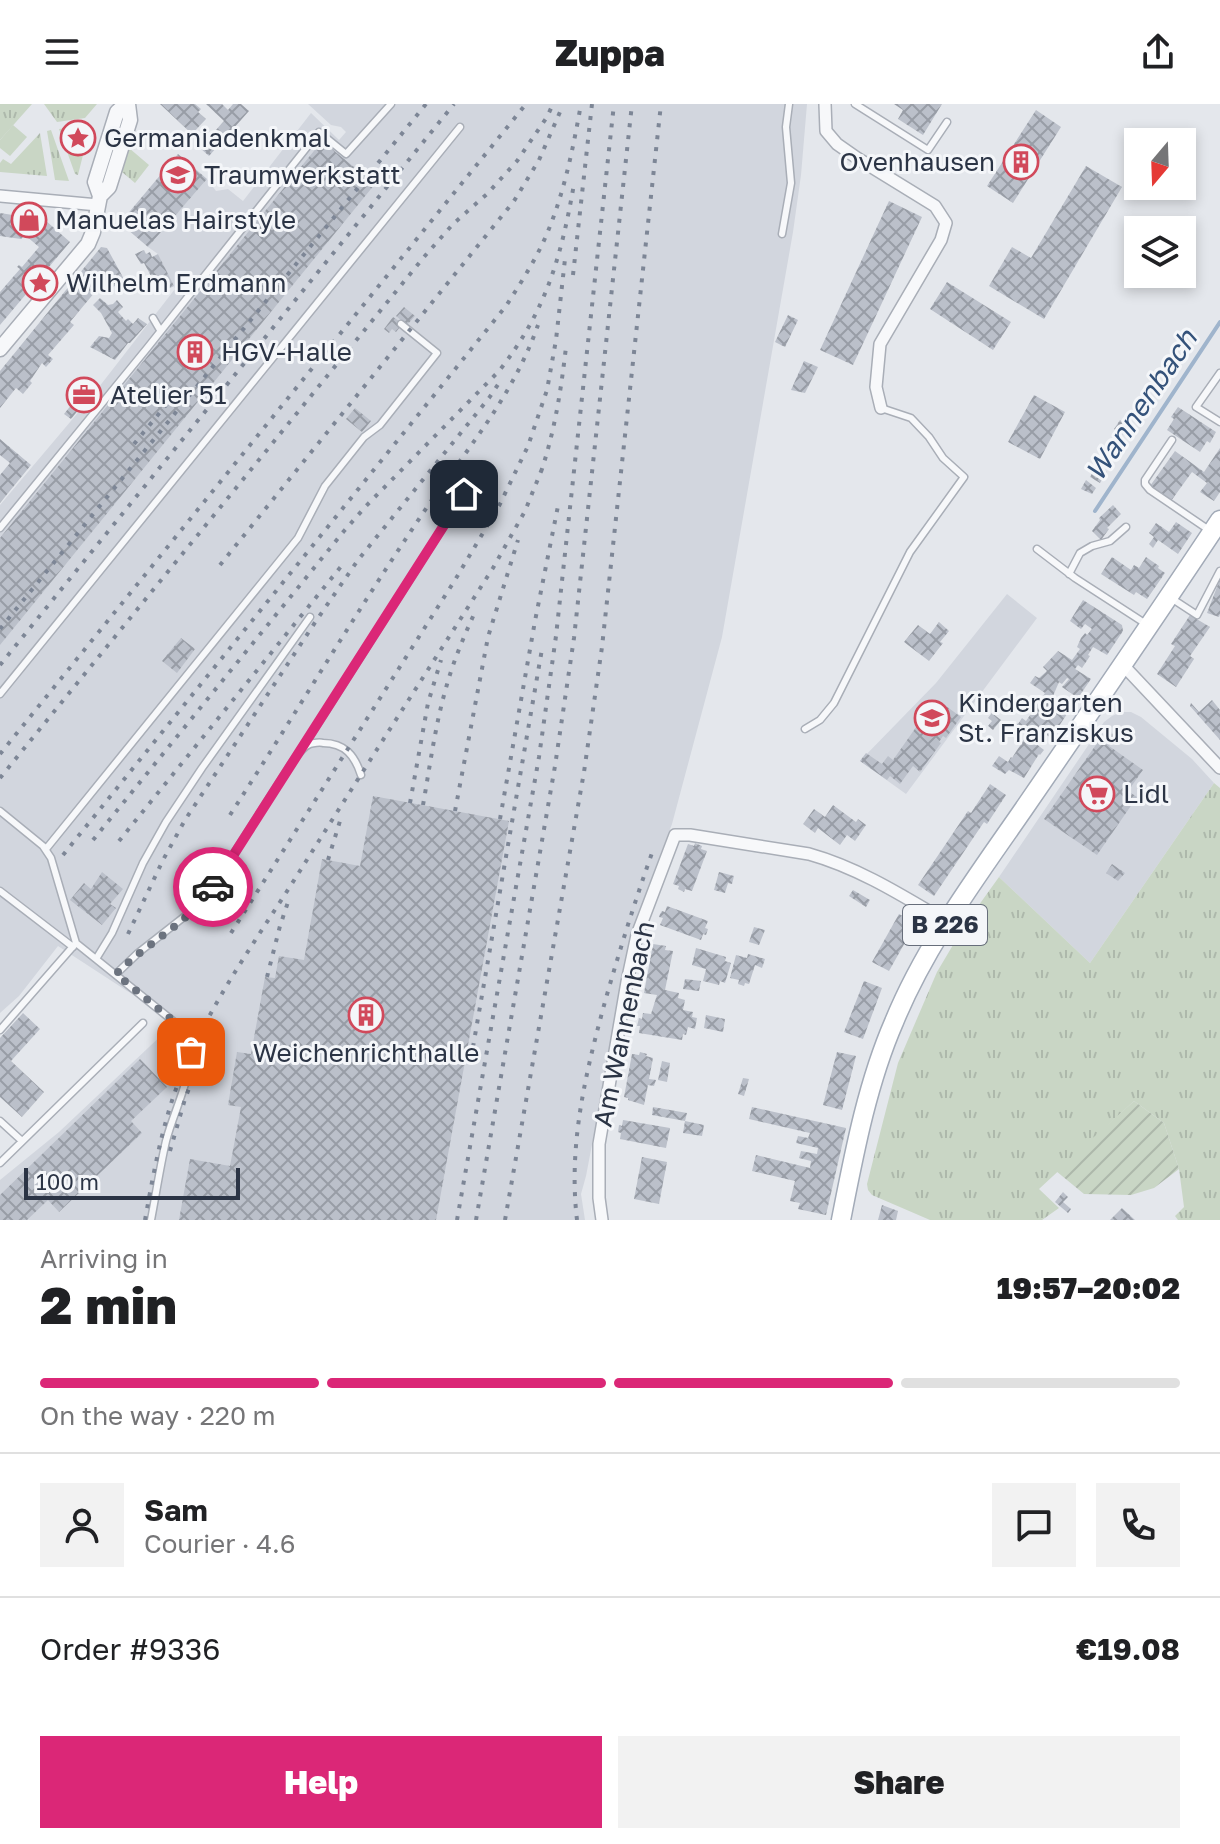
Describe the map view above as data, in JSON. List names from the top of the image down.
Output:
{
  "streets": {
    "main road": ["B 226"],
    "street": ["Am Wannenbach"]
  },
  "crossings": [
    ["B 226", "Am Wannenbach"]
  ],
  "water": ["Wannenbach"],
  "places": {
    "place": ["Germaniadenkmal", "Wilhelm Erdmann"],
    "building": ["Ovenhausen", "HGV-Halle", "Weichenrichthalle"],
    "school or university": ["Traumwerkstatt", "Kindergarten St. Franziskus"],
    "shop": ["Manuelas Hairstyle"],
    "office": ["Atelier 51"],
    "supermarket": ["Lidl"]
  },
  "scale_bar": "100 m",
  "north": "bottom",
  "page": {
    "header": "Zuppa",
    "scale": "100 m",
    "heading": ["2 min", "Arriving in", "19:57–20:02"],
    "panel": [
      "Sam",
      "Courier · 4.6",
      "Order #9336",
      "€19.08"
    ],
    "bar": "On the way · 220 m",
    "buttons": ["Help", "Share"]
  }
}
